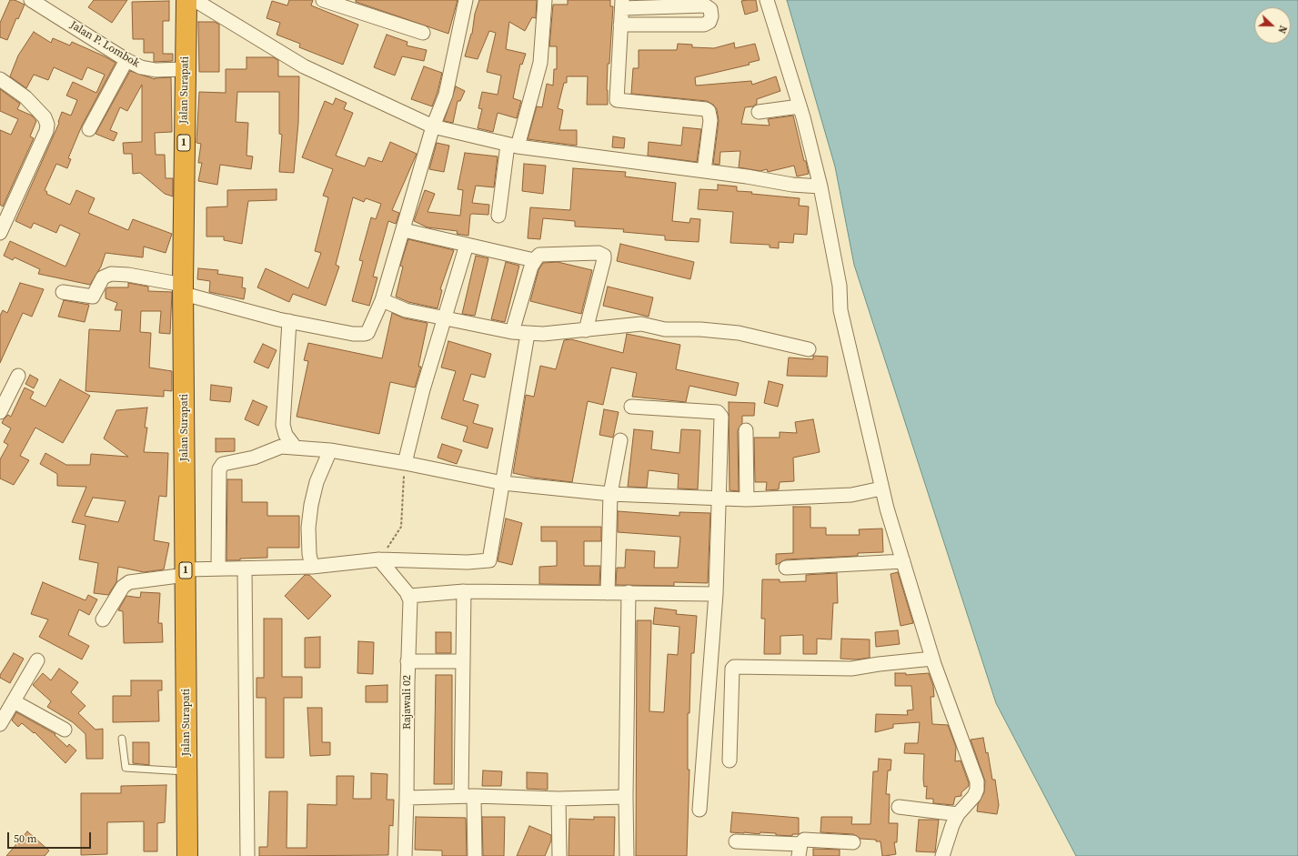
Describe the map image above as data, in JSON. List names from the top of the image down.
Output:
{
  "streets": {
    "highway": ["Jalan Surapati", "1"],
    "street": ["Jalan P. Lombok", "Rajawali 02"]
  },
  "crossings": [
    ["Jalan P. Lombok", "Jalan Surapati"]
  ],
  "scale_bar": "50 m",
  "north": "right"
}
